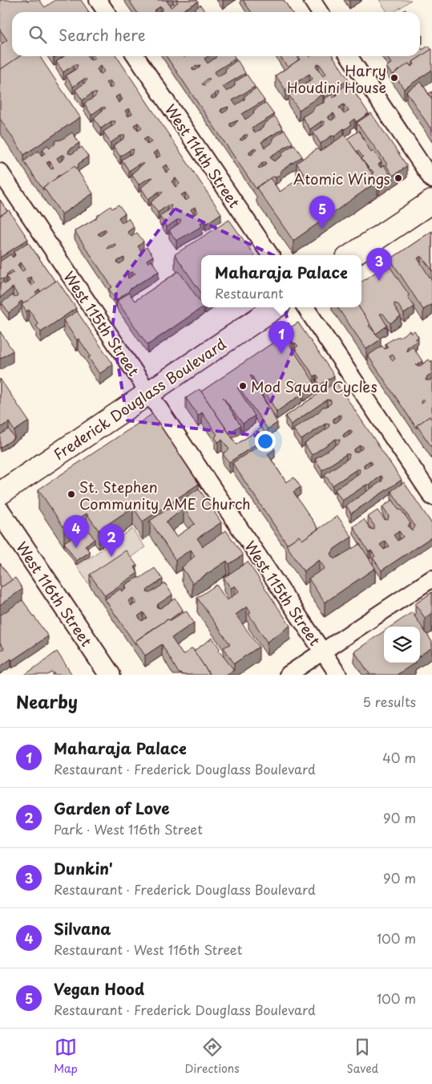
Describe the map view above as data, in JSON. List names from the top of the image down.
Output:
{
  "streets": {
    "main road": ["Frederick Douglass Boulevard"],
    "street": ["West 114th Street", "West 115th Street", "West 116th Street"]
  },
  "crossings": [
    ["West 115th Street", "Frederick Douglass Boulevard"]
  ],
  "places": [
    "Harry Houdini House",
    "Atomic Wings",
    "Mod Squad Cycles",
    "St. Stephen Community AME Church"
  ],
  "page": {
    "search": "Search here",
    "pins": [
      "5",
      "3",
      "1",
      "4",
      "2"
    ],
    "popup": ["Maharaja Palace", "Restaurant"],
    "heading": ["Nearby", "5 results"],
    "list": [
      {
        "mark": "1",
        "name": "Maharaja Palace",
        "note": "Restaurant · Frederick Douglass Boulevard",
        "value": "40 m"
      },
      {
        "mark": "2",
        "name": "Garden of Love",
        "note": "Park · West 116th Street",
        "value": "90 m"
      },
      {
        "mark": "3",
        "name": "Dunkin'",
        "note": "Restaurant · Frederick Douglass Boulevard",
        "value": "90 m"
      },
      {
        "mark": "4",
        "name": "Silvana",
        "note": "Restaurant · West 116th Street",
        "value": "100 m"
      },
      {
        "mark": "5",
        "name": "Vegan Hood",
        "note": "Restaurant · Frederick Douglass Boulevard",
        "value": "100 m"
      }
    ],
    "nav": ["Map", "Directions", "Saved"]
  }
}
